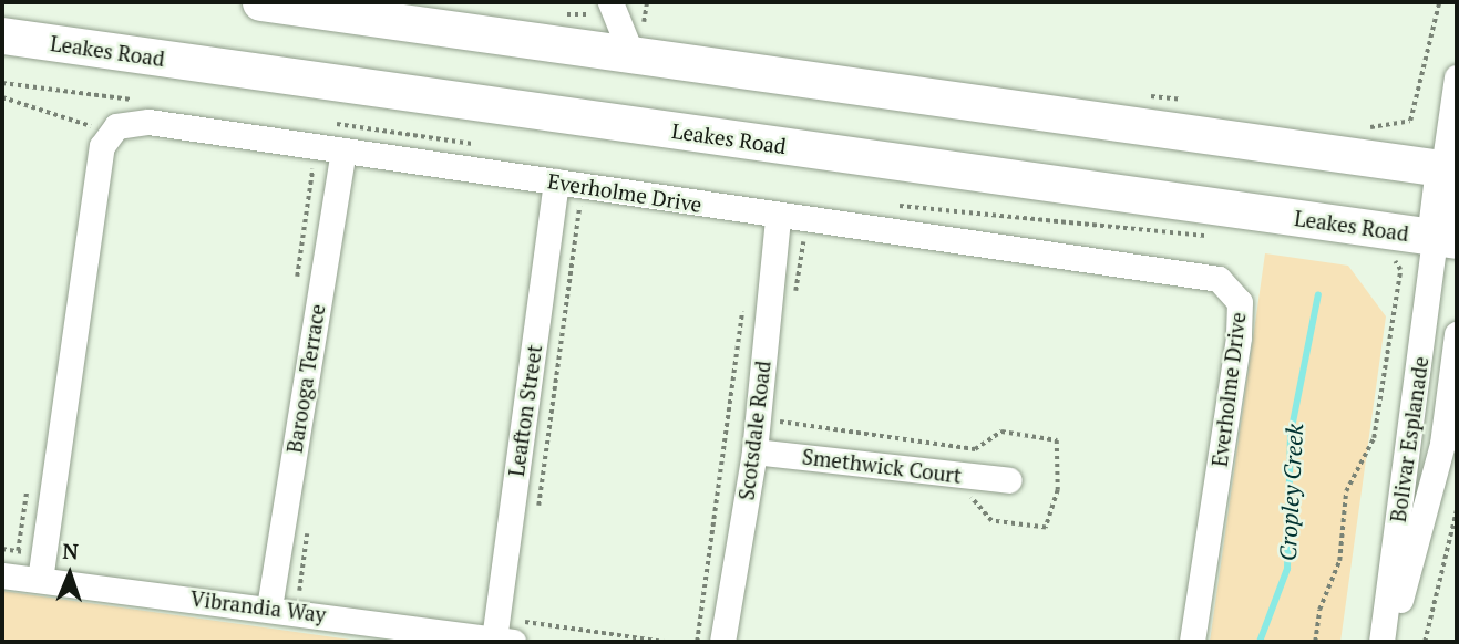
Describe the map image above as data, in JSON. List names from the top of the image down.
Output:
{
  "streets": {
    "highway": ["Leakes Road"],
    "street": [
      "Everholme Drive",
      "Barooga Terrace",
      "Leafton Street",
      "Scotsdale Road",
      "Bolivar Esplanade",
      "Smethwick Court",
      "Vibrandia Way"
    ]
  },
  "crossings": [
    ["Leakes Road", "Bolivar Esplanade"],
    ["Everholme Drive", "Barooga Terrace"],
    ["Everholme Drive", "Leafton Street"],
    ["Everholme Drive", "Scotsdale Road"],
    ["Barooga Terrace", "Vibrandia Way"],
    ["Leafton Street", "Vibrandia Way"],
    ["Scotsdale Road", "Smethwick Court"]
  ],
  "water": ["Cropley Creek"],
  "north": "top"
}
